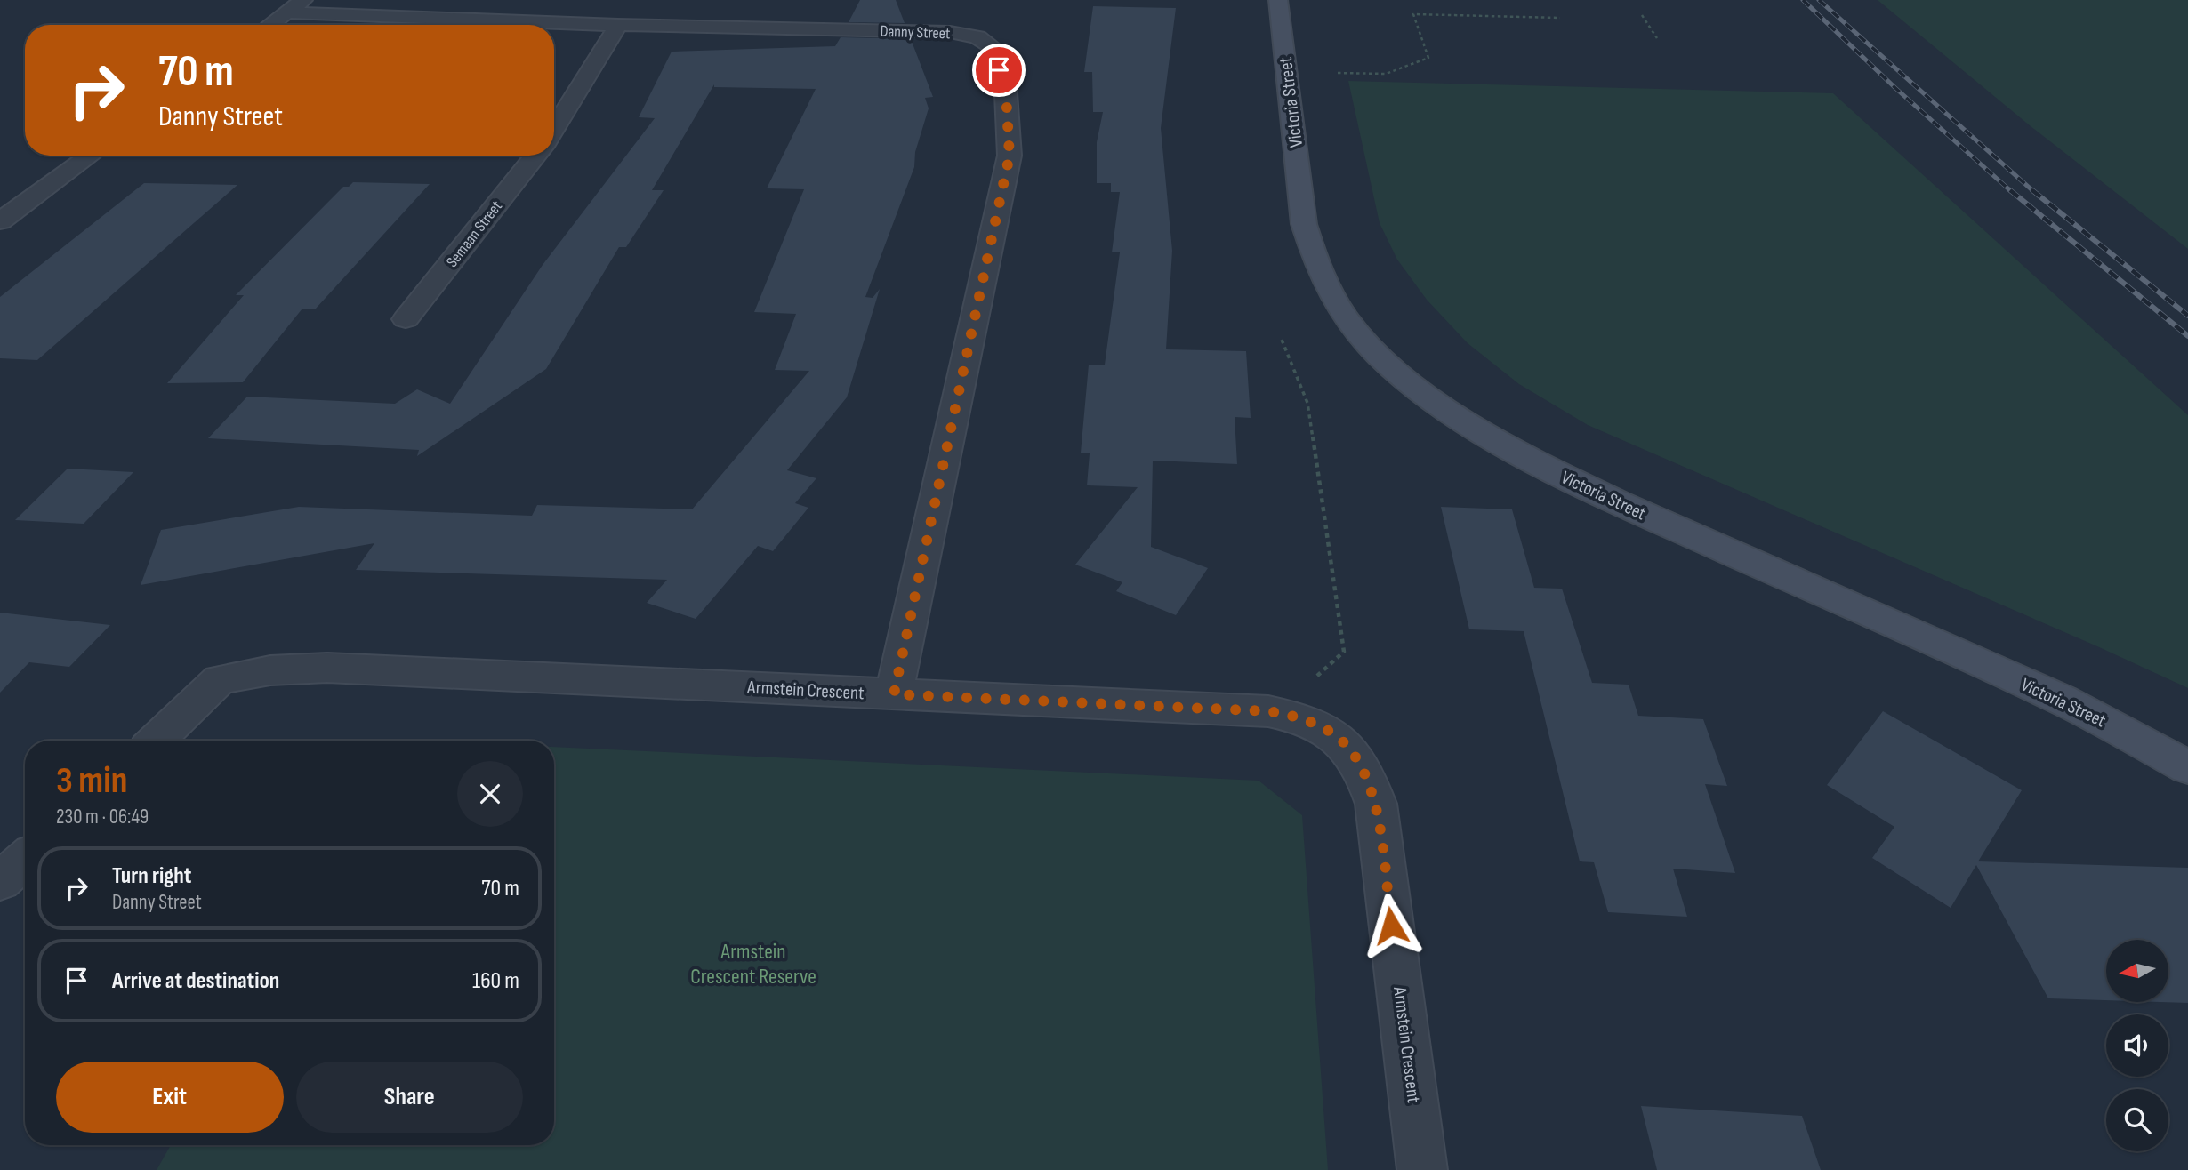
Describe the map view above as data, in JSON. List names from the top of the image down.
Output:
{
  "streets": {
    "street": [
      "Danny Street",
      "Victoria Street",
      "Semaan Street",
      "Armstein Crescent"
    ]
  },
  "crossings": [
    ["Danny Street", "Armstein Crescent"]
  ],
  "parks": ["Armstein Crescent Reserve"],
  "north": "left",
  "page": {
    "turn": ["70 m", "Danny Street"],
    "heading": ["3 min", "230 m · 06:49"],
    "list": [
      {
        "name": "Turn right",
        "note": "Danny Street",
        "value": "70 m"
      },
      {
        "name": "Arrive at destination",
        "value": "160 m"
      }
    ],
    "buttons": ["Exit", "Share"]
  }
}
